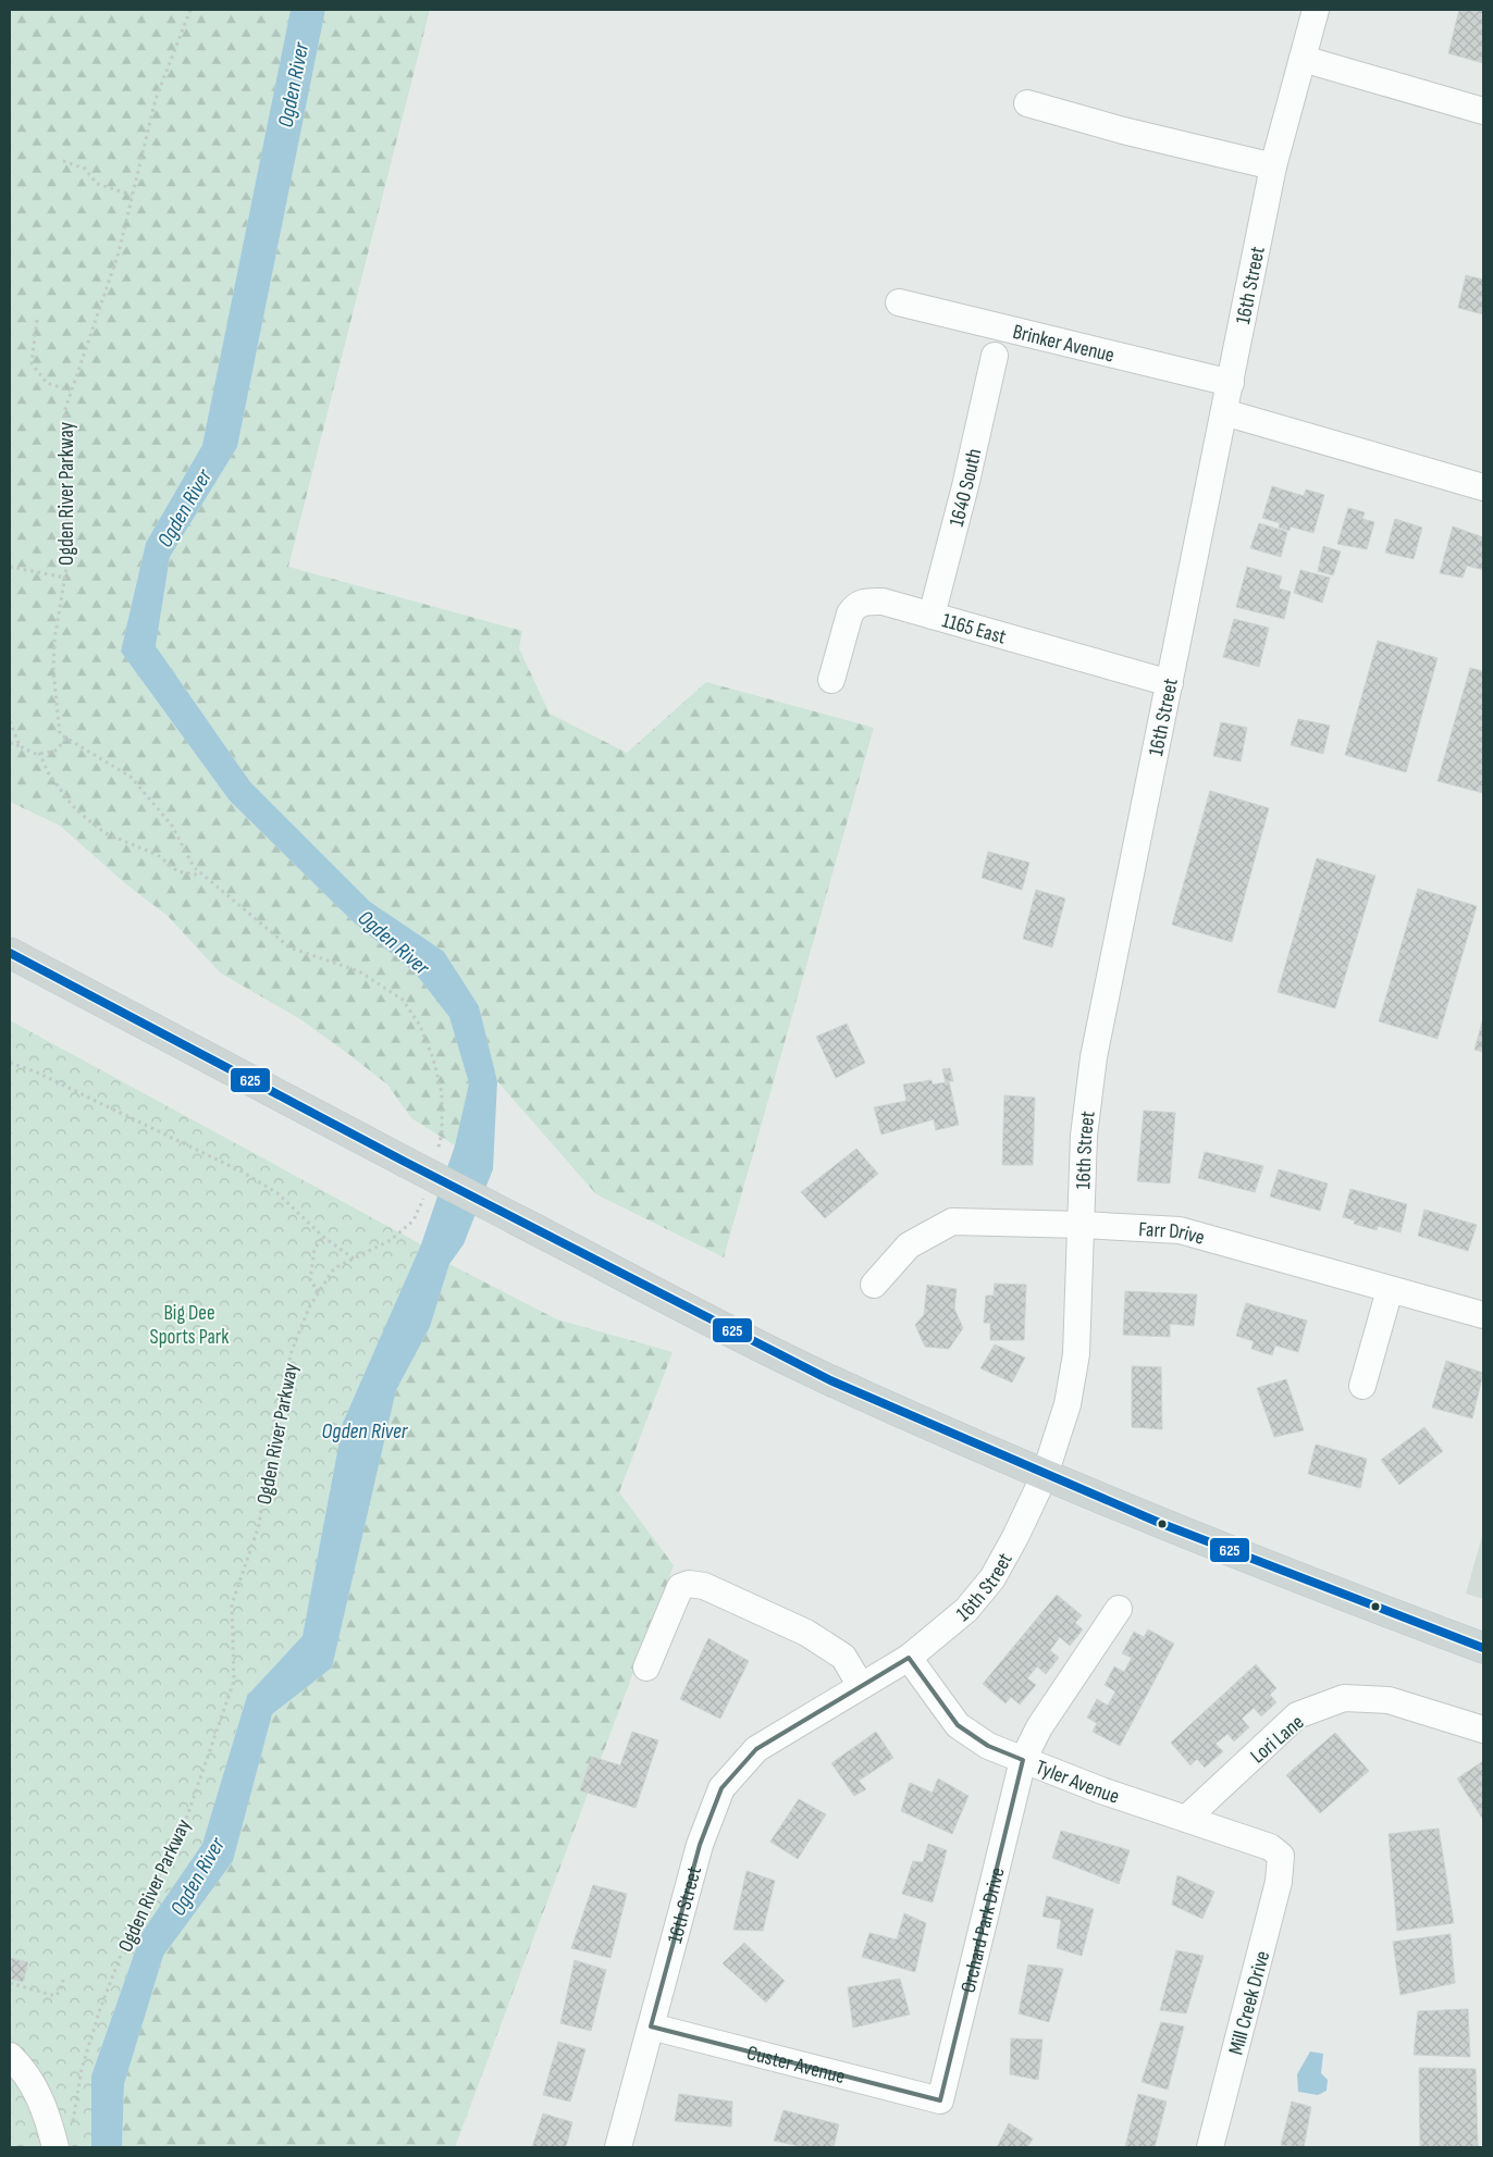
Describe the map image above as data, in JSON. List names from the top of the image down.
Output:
{
  "streets": {
    "street": [
      "16th Street",
      "Brinker Avenue",
      "1640 South",
      "1165 East",
      "Farr Drive",
      "Lori Lane",
      "Tyler Avenue",
      "Orchard Park Drive",
      "Mill Creek Drive",
      "Custer Avenue"
    ],
    "path": ["Ogden River Parkway"]
  },
  "crossings": [
    ["16th Street", "Brinker Avenue"],
    ["16th Street", "1165 East"],
    ["16th Street", "Farr Drive"],
    ["16th Street", "Tyler Avenue"],
    ["16th Street", "Custer Avenue"],
    ["1640 South", "1165 East"],
    ["Lori Lane", "Tyler Avenue"],
    ["Tyler Avenue", "Orchard Park Drive"],
    ["Tyler Avenue", "Mill Creek Drive"],
    ["Orchard Park Drive", "Custer Avenue"]
  ],
  "water": ["Ogden River"],
  "parks": ["Big Dee Sports Park"],
  "lines": ["transit line 625"]
}
